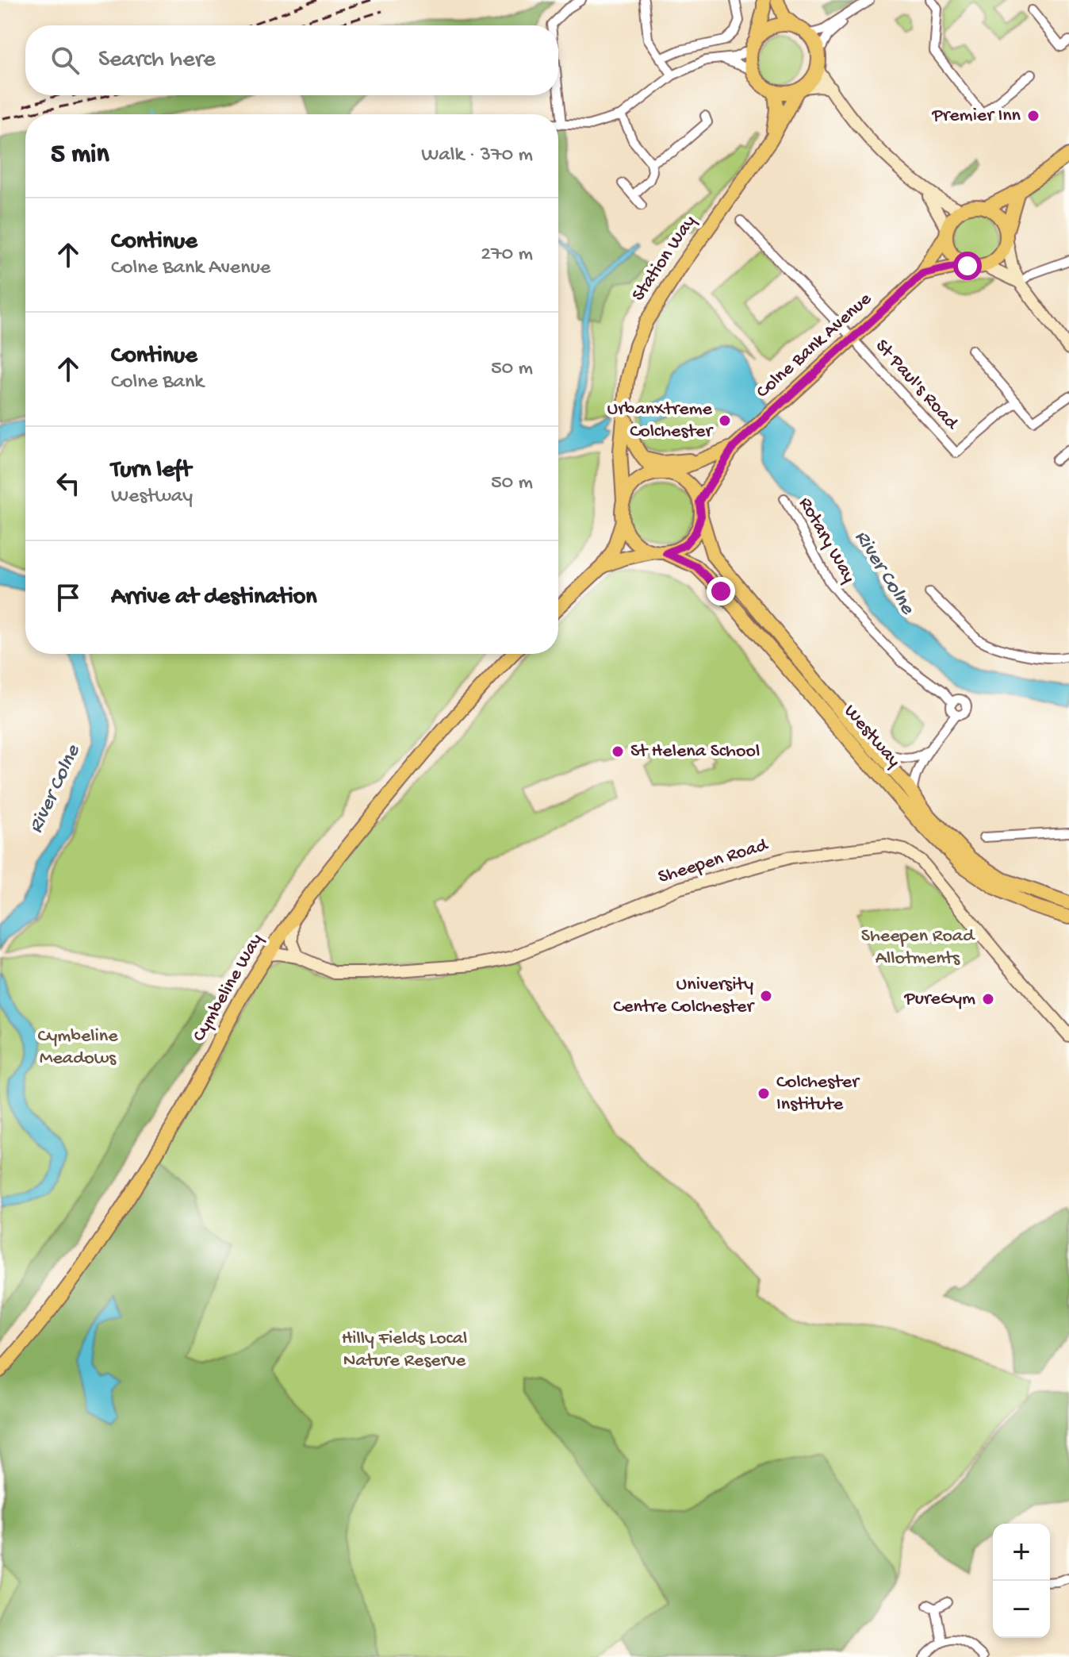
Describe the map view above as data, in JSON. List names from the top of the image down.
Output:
{
  "streets": {
    "main road": [
      "Station Way",
      "Colne Bank Avenue",
      "Westway",
      "Cymbeline Way"
    ],
    "street": ["St Paul's Road", "Rotary Way", "Sheepen Road"]
  },
  "crossings": [
    ["Station Way", "Colne Bank Avenue"],
    ["Station Way", "Westway"],
    ["Colne Bank Avenue", "St Paul's Road"],
    ["Colne Bank Avenue", "Westway"],
    ["Sheepen Road", "Cymbeline Way"]
  ],
  "water": ["River Colne"],
  "parks": ["Sheepen Road Allotments", "Cymbeline Meadows", "Hilly Fields Local Nature Reserve"],
  "places": [
    "Premier Inn",
    "UrbanXtreme Colchester",
    "St Helena School",
    "University Centre Colchester",
    "PureGym",
    "Colchester Institute"
  ],
  "page": {
    "search": "Search here",
    "heading": ["5 min", "Walk · 370 m"],
    "list": [
      ["Continue", "Colne Bank Avenue", "270 m"],
      ["Continue", "Colne Bank", "50 m"],
      ["Turn left", "Westway", "50 m"],
      "Arrive at destination"
    ],
    "map_buttons": ["+", "−"]
  }
}
